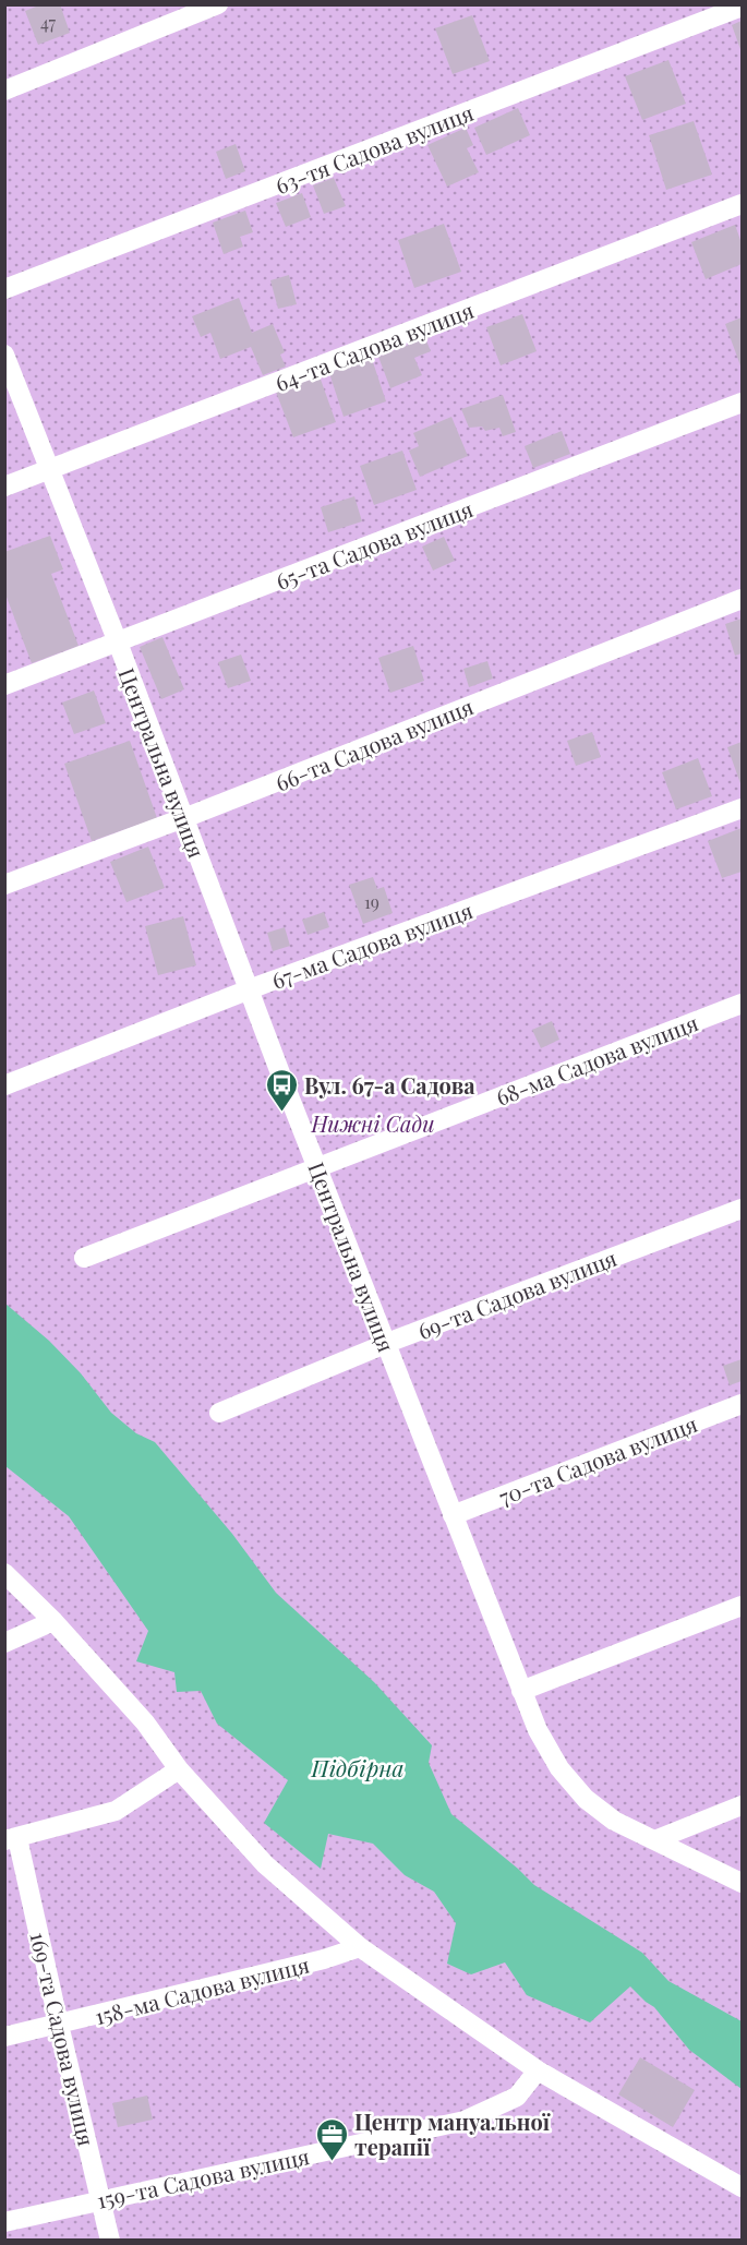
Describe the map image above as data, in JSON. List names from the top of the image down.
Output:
{
  "streets": {
    "street": [
      "63-тя Садова вулиця",
      "64-та Садова вулиця",
      "65-та Садова вулиця",
      "66-та Садова вулиця",
      "Центральна вулиця",
      "67-ма Садова вулиця",
      "68-ма Садова вулиця",
      "69-та Садова вулиця",
      "70-та Садова вулиця",
      "158-ма Садова вулиця",
      "169-та Садова вулиця",
      "159-та Садова вулиця"
    ]
  },
  "crossings": [
    ["64-та Садова вулиця", "Центральна вулиця"],
    ["65-та Садова вулиця", "Центральна вулиця"],
    ["66-та Садова вулиця", "Центральна вулиця"],
    ["Центральна вулиця", "67-ма Садова вулиця"],
    ["Центральна вулиця", "68-ма Садова вулиця"],
    ["Центральна вулиця", "69-та Садова вулиця"],
    ["Центральна вулиця", "70-та Садова вулиця"],
    ["158-ма Садова вулиця", "169-та Садова вулиця"],
    ["169-та Садова вулиця", "159-та Садова вулиця"]
  ],
  "water": ["Підбірна"],
  "parks": ["Нижні Сади"],
  "places": {
    "bus stop": ["Вул. 67-а Садова"],
    "office": ["Центр мануальної терапії"]
  },
  "house_numbers": ["47", "19"]
}
